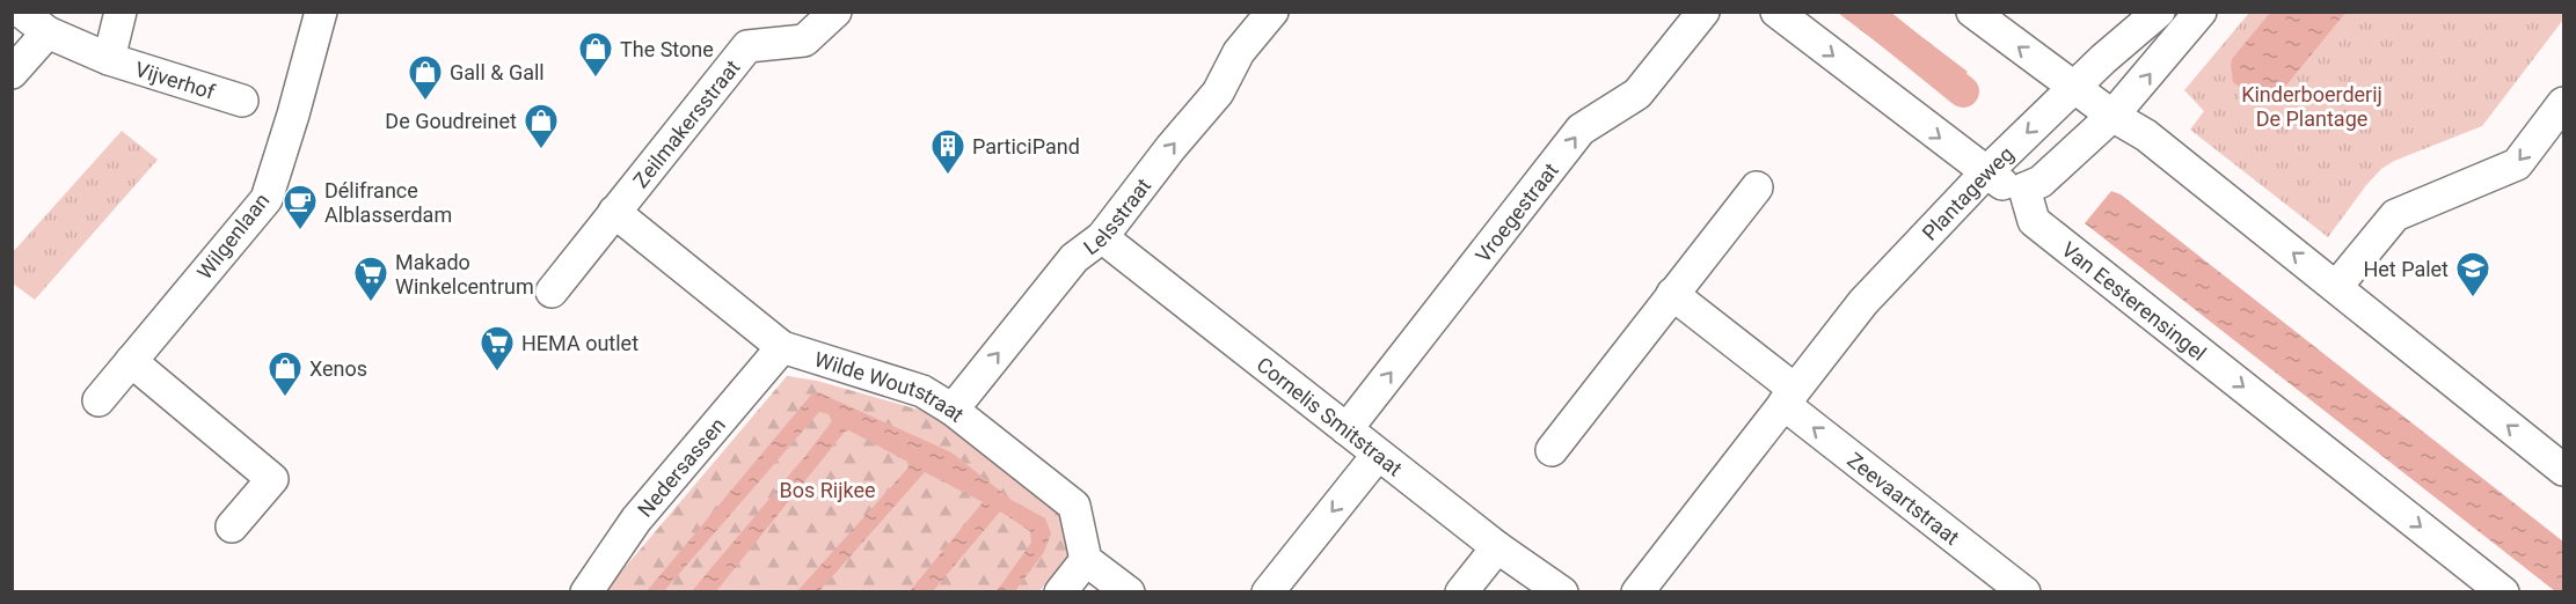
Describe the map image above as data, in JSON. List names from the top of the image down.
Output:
{
  "streets": {
    "street": [
      "Vijverhof",
      "Zeilmakersstraat",
      "Plantageweg",
      "Vroegestraat",
      "Lelsstraat",
      "Wilgenlaan",
      "Van Eesterensingel",
      "Wilde Woutstraat",
      "Cornelis Smitstraat",
      "Nedersassen",
      "Zeevaartstraat"
    ]
  },
  "crossings": [
    ["Zeilmakersstraat", "Wilde Woutstraat"],
    ["Plantageweg", "Van Eesterensingel"],
    ["Plantageweg", "Zeevaartstraat"],
    ["Vroegestraat", "Cornelis Smitstraat"],
    ["Lelsstraat", "Wilde Woutstraat"],
    ["Lelsstraat", "Cornelis Smitstraat"],
    ["Wilde Woutstraat", "Nedersassen"]
  ],
  "one_way": ["Lelsstraat", "Zeevaartstraat"],
  "parks": ["Kinderboerderij De Plantage", "Bos Rijkee"],
  "places": {
    "shop": [
      "The Stone",
      "Gall & Gall",
      "De Goudreinet",
      "Xenos"
    ],
    "building": ["ParticiPand"],
    "cafe": ["Délifrance Alblasserdam"],
    "school or university": ["Het Palet"],
    "supermarket": ["Makado Winkelcentrum", "HEMA outlet"]
  }
}
